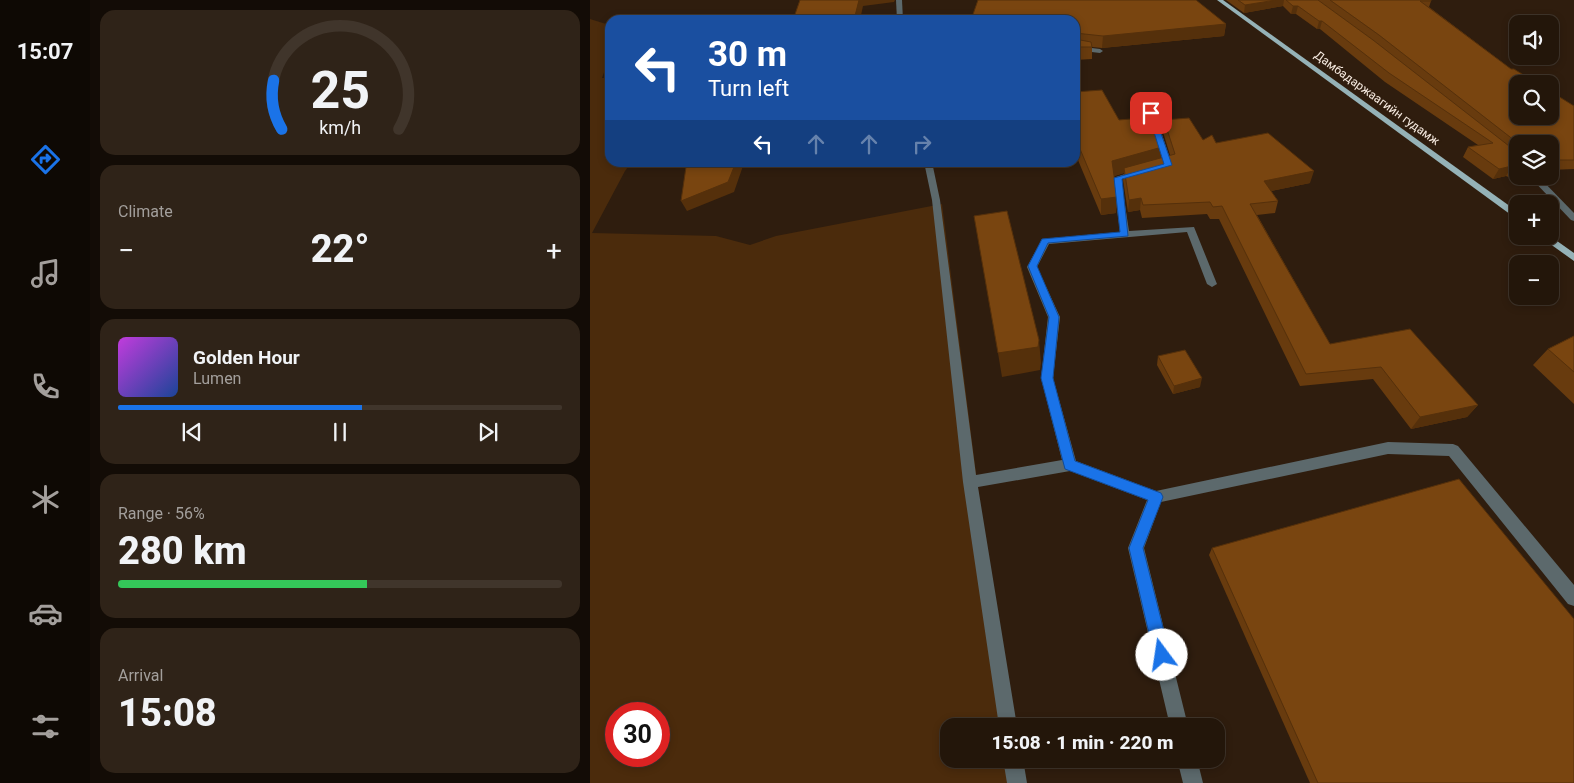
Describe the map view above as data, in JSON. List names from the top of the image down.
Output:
{
  "streets": {
    "main road": ["Дамбадаржаагийн гудамж"]
  },
  "page": {
    "tabs": "15:07",
    "map_buttons": ["+", "−"],
    "turn": ["30 m", "Turn left"],
    "tile": [
      "Climate",
      ["Range · 56%", "280 km"],
      ["Arrival", "15:08"]
    ],
    "heat": ["−", "22°", "+"],
    "song": ["Golden Hour", "Lumen"],
    "limit": "30",
    "trip": "15:08 · 1 min · 220 m",
    "gauge": ["25", "km/h"]
  }
}
